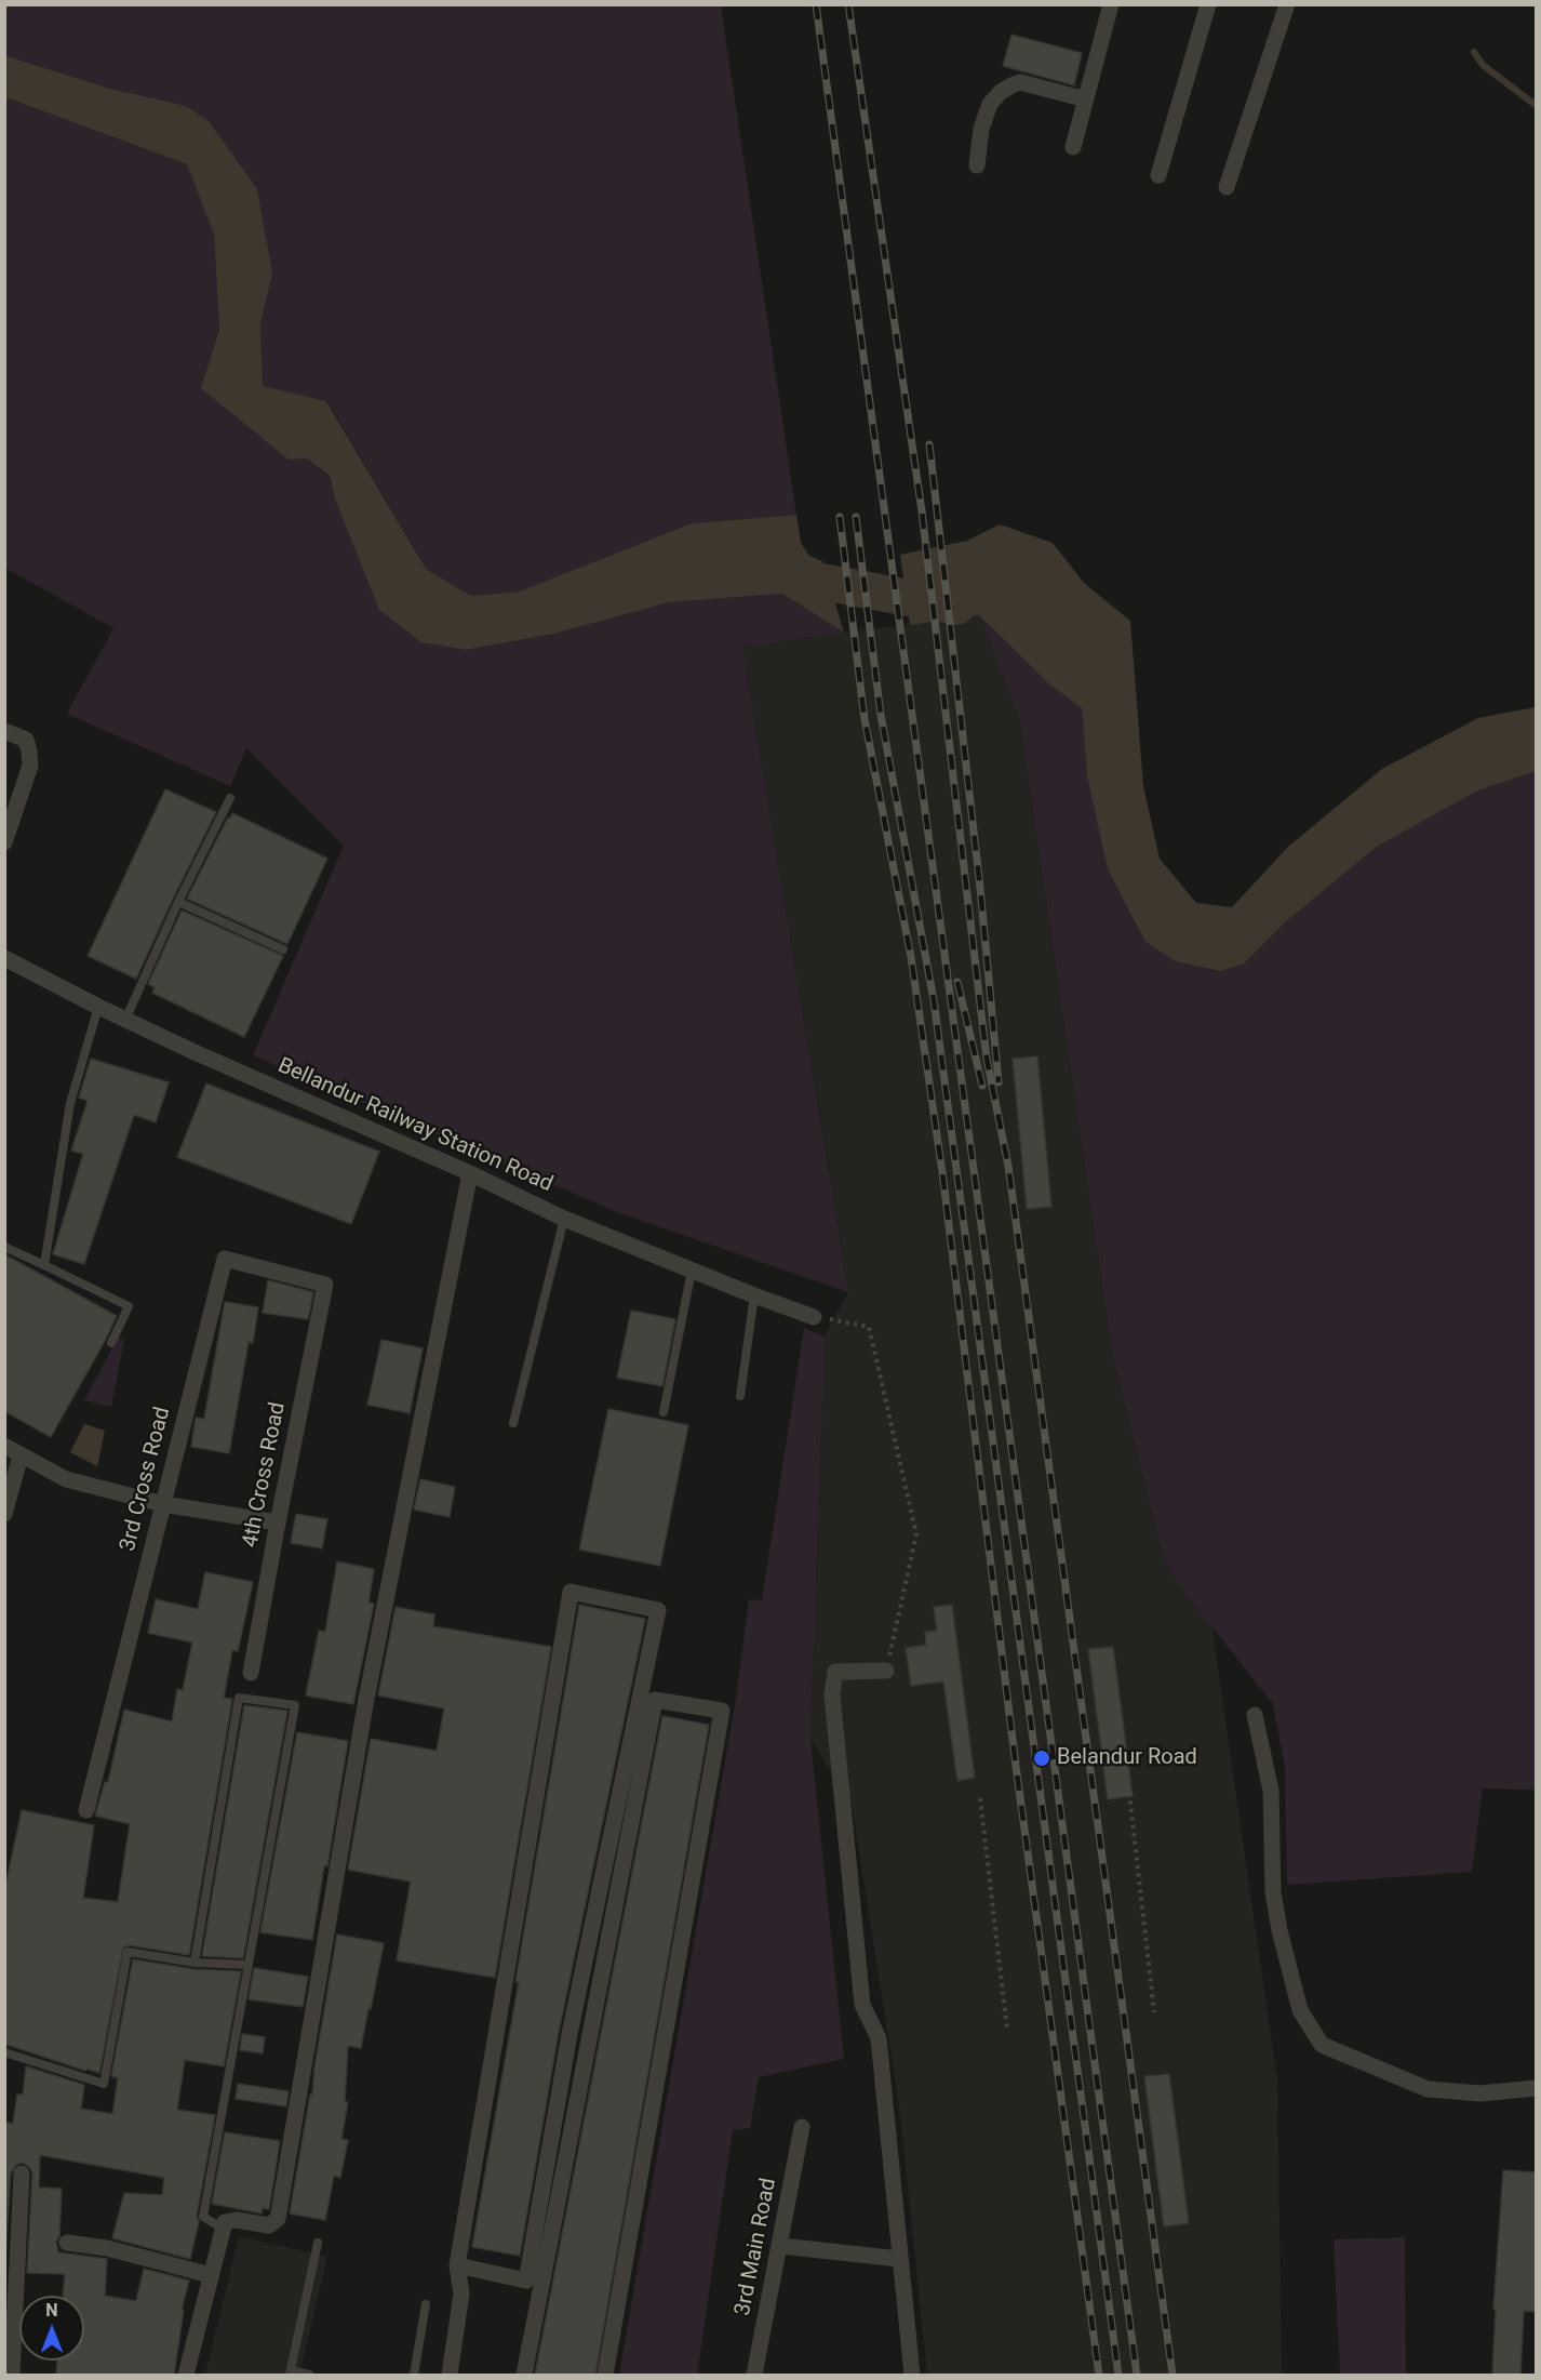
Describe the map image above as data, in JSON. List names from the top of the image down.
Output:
{
  "streets": {
    "street": [
      "Bellandur Railway Station Road",
      "4th Cross Road",
      "3rd Cross Road",
      "3rd Main Road"
    ]
  },
  "crossings": [
    ["4th Cross Road", "3rd Cross Road"]
  ],
  "places": ["Belandur Road"],
  "north": "top"
}
